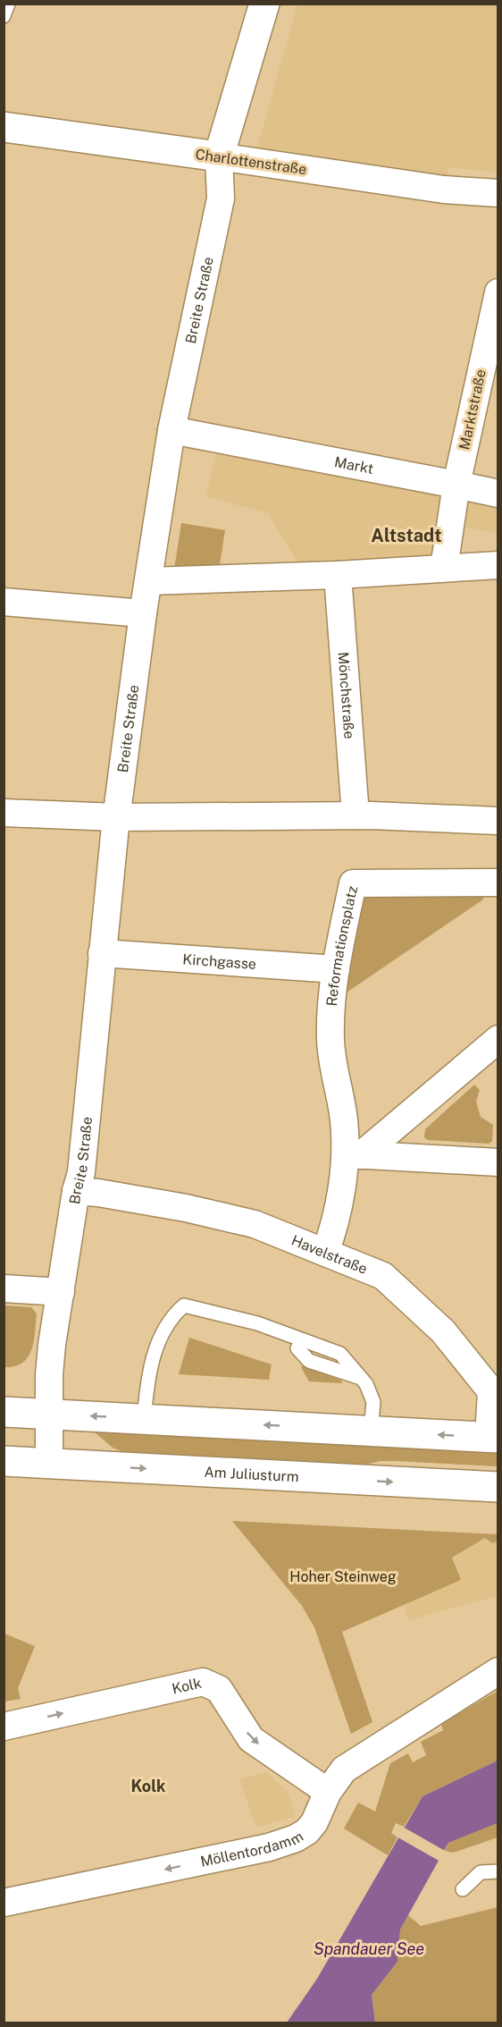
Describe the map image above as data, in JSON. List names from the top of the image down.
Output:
{
  "streets": {
    "main road": ["Charlottenstraße", "Breite Straße", "Am Juliusturm"],
    "street": [
      "Marktstraße",
      "Markt",
      "Mönchstraße",
      "Reformationsplatz",
      "Kirchgasse",
      "Havelstraße",
      "Kolk",
      "Möllentordamm"
    ]
  },
  "crossings": [
    ["Charlottenstraße", "Breite Straße"],
    ["Breite Straße", "Markt"],
    ["Breite Straße", "Kirchgasse"],
    ["Breite Straße", "Havelstraße"],
    ["Breite Straße", "Am Juliusturm"],
    ["Marktstraße", "Markt"],
    ["Reformationsplatz", "Kirchgasse"],
    ["Reformationsplatz", "Havelstraße"],
    ["Kolk", "Möllentordamm"]
  ],
  "one_way": ["Kolk", "Möllentordamm"],
  "districts": ["Altstadt", "Kolk"],
  "water": ["Spandauer See"],
  "parks": ["Hoher Steinweg"]
}
